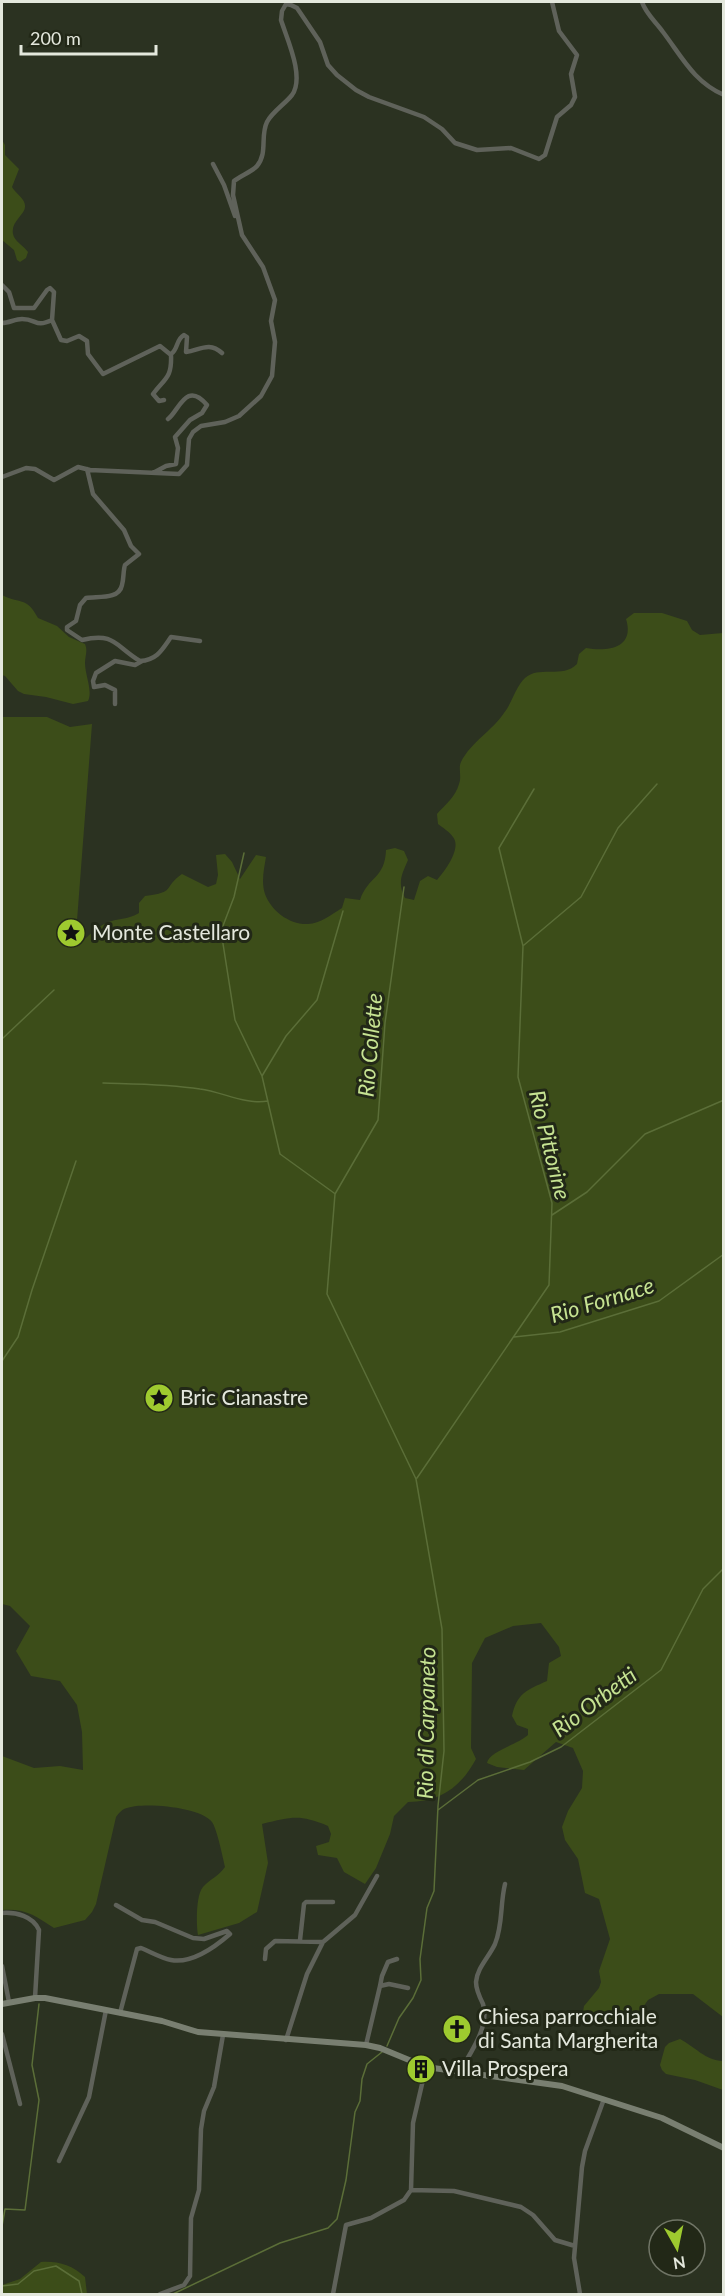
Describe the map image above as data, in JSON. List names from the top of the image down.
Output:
{
  "water": [
    "Rio Collette",
    "Rio Pittorine",
    "Rio Fornace",
    "Rio Orbetti",
    "Rio di Carpaneto"
  ],
  "places": {
    "place": ["Monte Castellaro", "Bric Cianastre"],
    "church": ["Chiesa parrocchiale di Santa Margherita"],
    "building": ["Villa Prospera"]
  },
  "scale_bar": "200 m",
  "north": "bottom"
}
